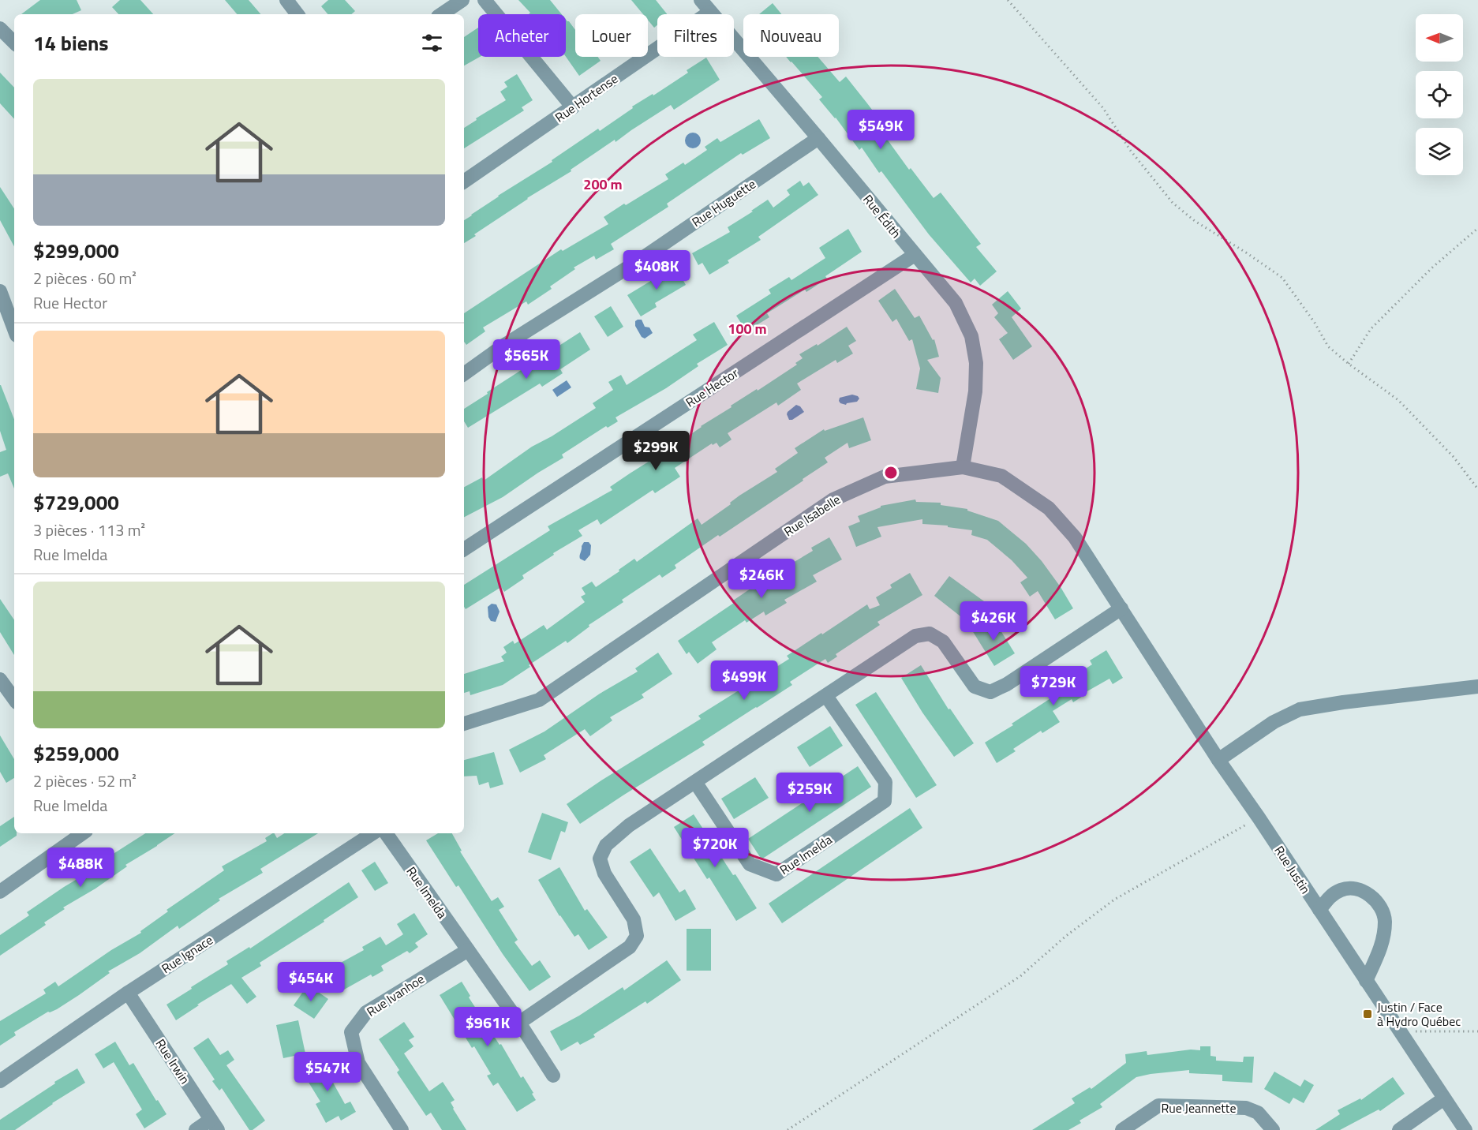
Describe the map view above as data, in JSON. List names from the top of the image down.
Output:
{
  "streets": {
    "street": [
      "Rue Hortense",
      "Rue Huguette",
      "Rue Édith",
      "Rue Hector",
      "Rue Isabelle",
      "Rue Imelda",
      "Rue Justin",
      "Rue Ignace",
      "Rue Ivanhoe",
      "Rue Irwin",
      "Rue Jeannette"
    ]
  },
  "crossings": [
    ["Rue Hortense", "Rue Édith"],
    ["Rue Huguette", "Rue Édith"],
    ["Rue Édith", "Rue Hector"],
    ["Rue Édith", "Rue Isabelle"],
    ["Rue Isabelle", "Rue Justin"],
    ["Rue Imelda", "Rue Ivanhoe"],
    ["Rue Ignace", "Rue Irwin"]
  ],
  "places": {
    "transit": ["Justin / Face à Hydro Québec"]
  },
  "north": "left",
  "page": {
    "chip": [
      "Acheter",
      "Louer",
      "Filtres",
      "Nouveau"
    ],
    "heading": "14 biens",
    "list": [
      {
        "name": "$299,000",
        "note": "2 pièces · 60 m² · Rue Hector"
      },
      {
        "name": "$729,000",
        "note": "3 pièces · 113 m² · Rue Imelda"
      },
      {
        "name": "$259,000",
        "note": "2 pièces · 52 m² · Rue Imelda"
      }
    ],
    "price": [
      "$549K",
      "$408K",
      "$565K",
      "$299K",
      "$246K",
      "$426K",
      "$499K",
      "$729K",
      "$259K",
      "$720K",
      "$488K",
      "$454K",
      "$961K",
      "$547K"
    ]
  },
  "rings": ["200 m", "100 m"]
}
